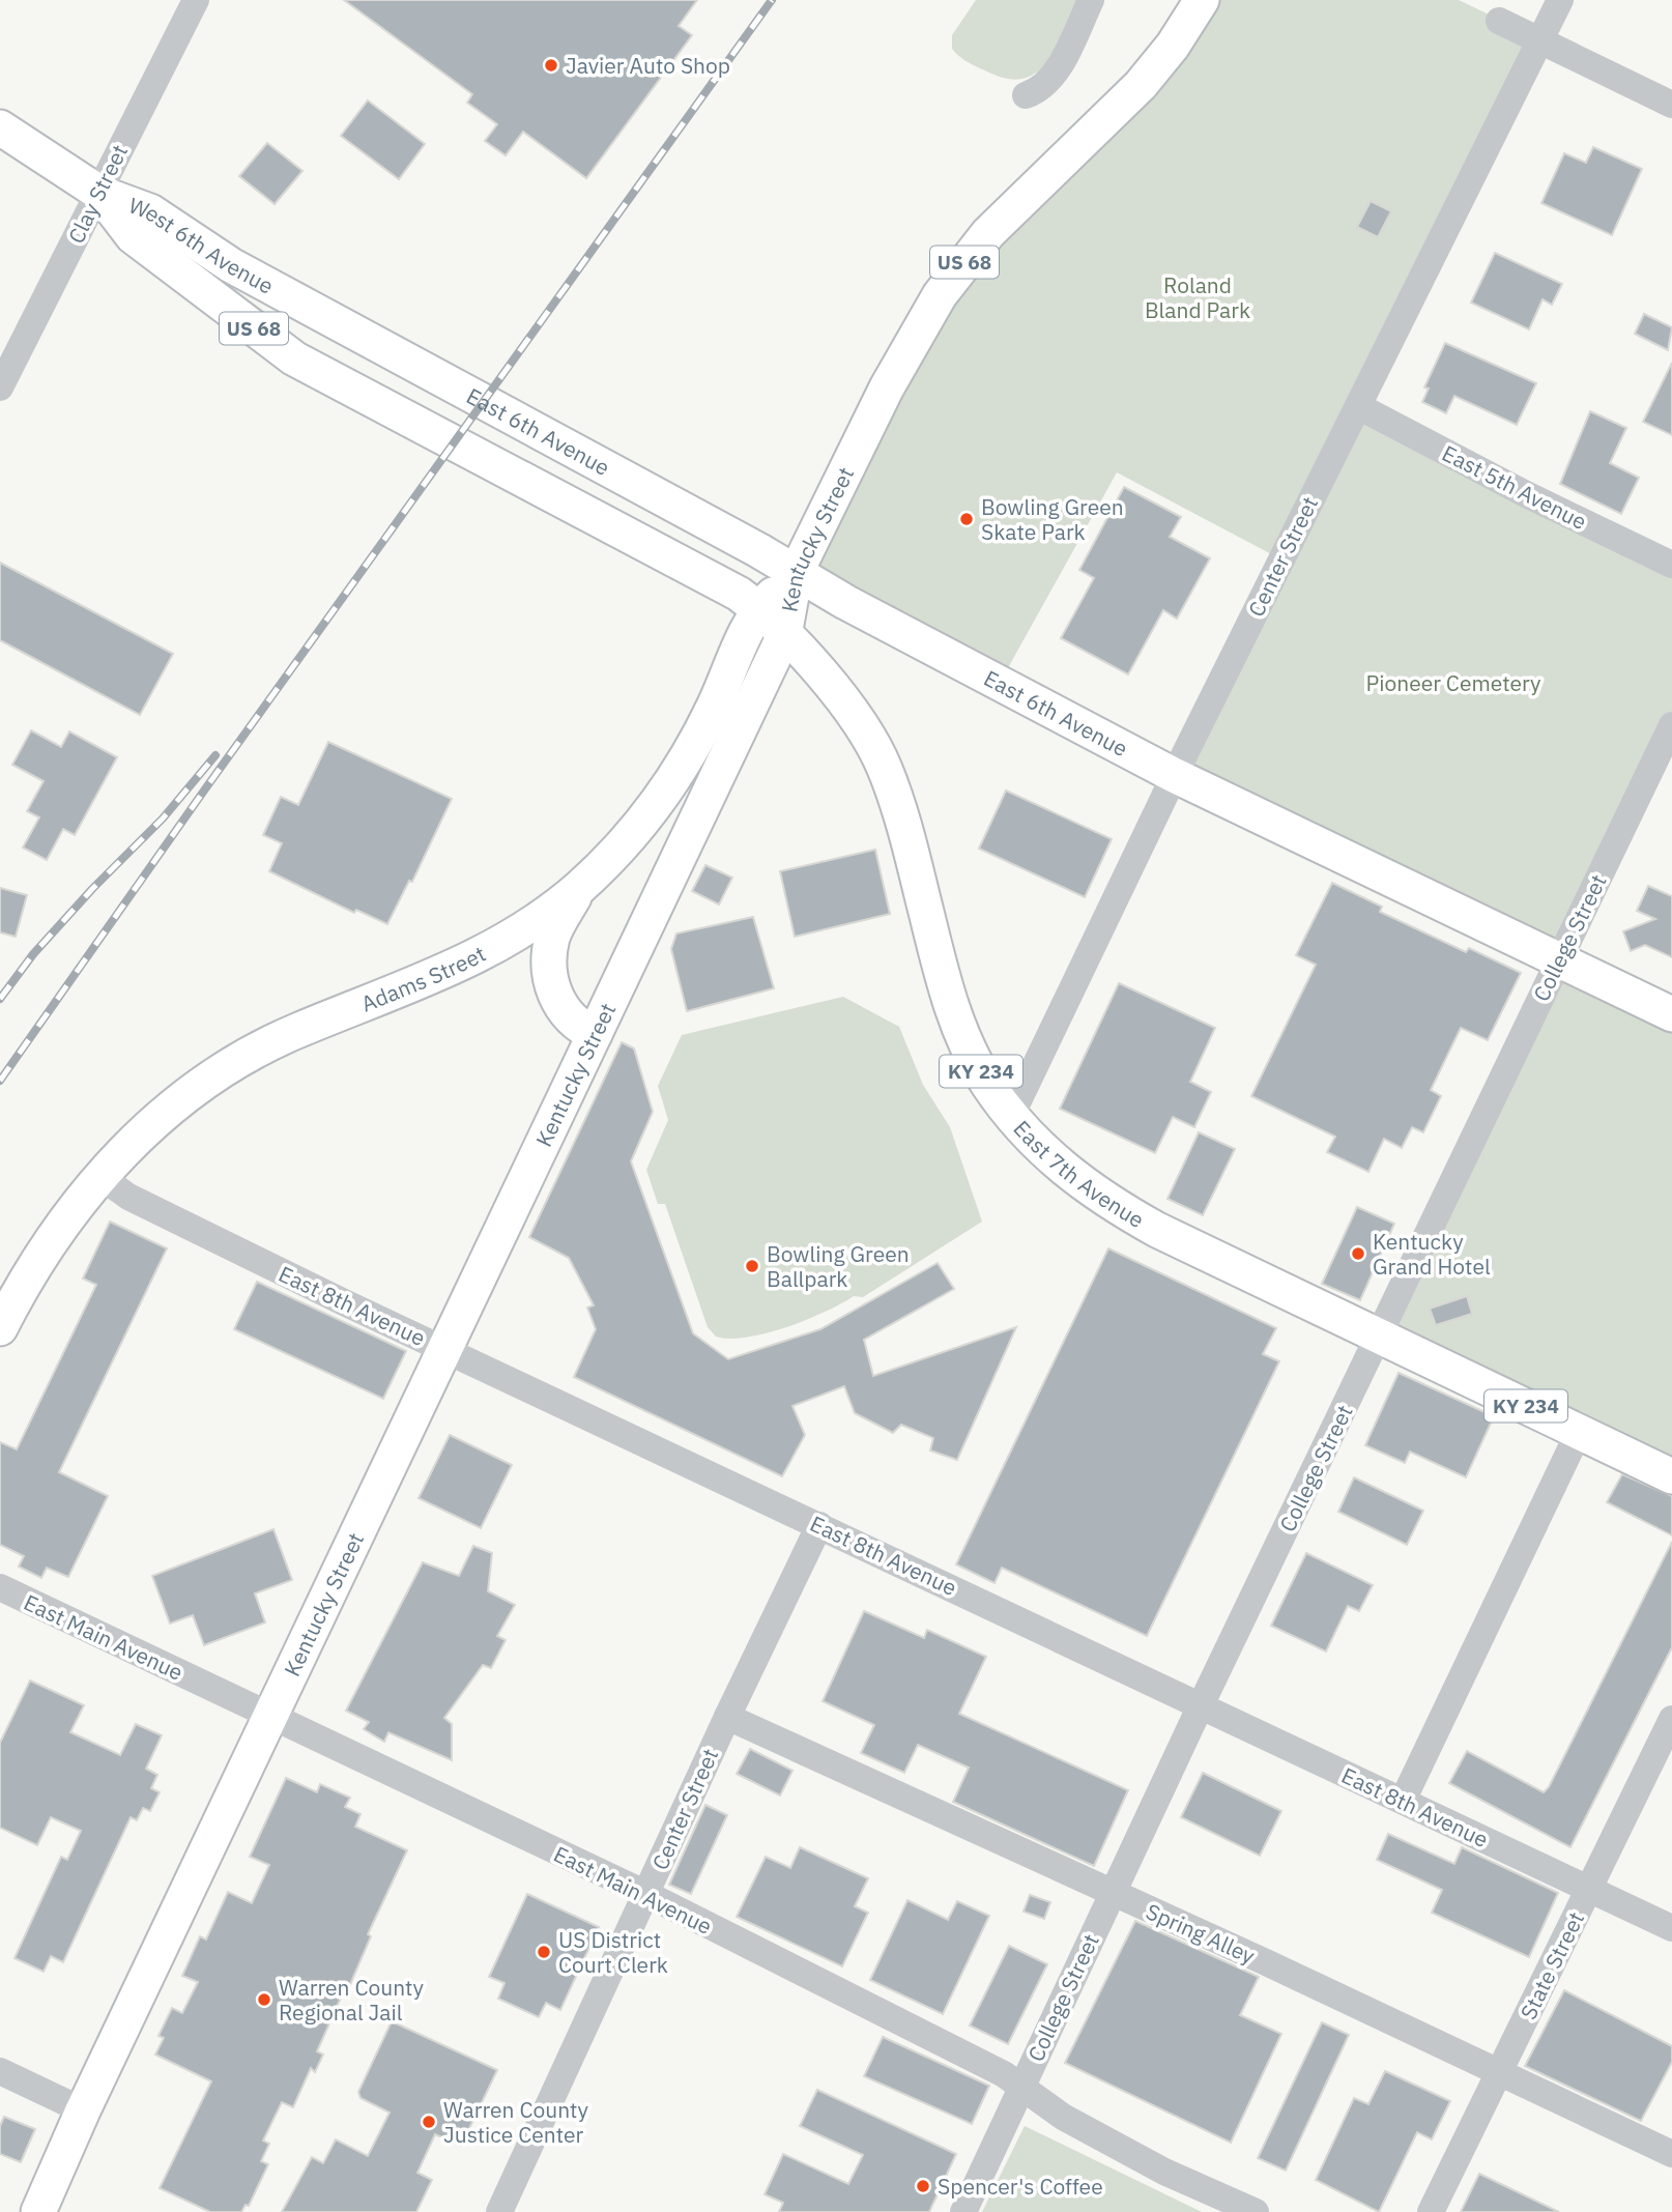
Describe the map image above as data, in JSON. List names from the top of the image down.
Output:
{
  "streets": {
    "main road": [
      "West 6th Avenue",
      "US 68",
      "East 6th Avenue",
      "Kentucky Street",
      "Adams Street",
      "KY 234",
      "East 7th Avenue"
    ],
    "street": [
      "Clay Street",
      "East 5th Avenue",
      "Center Street",
      "College Street",
      "East 8th Avenue",
      "East Main Avenue",
      "Spring Alley",
      "State Street"
    ]
  },
  "crossings": [
    ["Clay Street", "West 6th Avenue"],
    ["West 6th Avenue", "East 6th Avenue"],
    ["West 6th Avenue", "Adams Street"],
    ["West 6th Avenue", "East 7th Avenue"],
    ["East 6th Avenue", "Kentucky Street"],
    ["East 6th Avenue", "Center Street"],
    ["East 6th Avenue", "College Street"],
    ["East 6th Avenue", "Adams Street"],
    ["East 5th Avenue", "Center Street"],
    ["Kentucky Street", "Adams Street"],
    ["Kentucky Street", "East 7th Avenue"],
    ["Kentucky Street", "East 8th Avenue"],
    ["Kentucky Street", "East Main Avenue"],
    ["Center Street", "East 7th Avenue"],
    ["Center Street", "East 8th Avenue"],
    ["Center Street", "East Main Avenue"],
    ["Center Street", "Spring Alley"],
    ["College Street", "East 7th Avenue"],
    ["College Street", "East 8th Avenue"],
    ["College Street", "East Main Avenue"],
    ["College Street", "Spring Alley"],
    ["Adams Street", "East 7th Avenue"],
    ["Adams Street", "East 8th Avenue"],
    ["East 8th Avenue", "State Street"],
    ["Spring Alley", "State Street"]
  ],
  "parks": ["Roland Bland Park", "Pioneer Cemetery"],
  "places": [
    "Javier Auto Shop",
    "Bowling Green Skate Park",
    "Kentucky Grand Hotel",
    "Bowling Green Ballpark",
    "US District Court Clerk",
    "Warren County Regional Jail",
    "Warren County Justice Center",
    "Spencer's Coffee"
  ]
}
